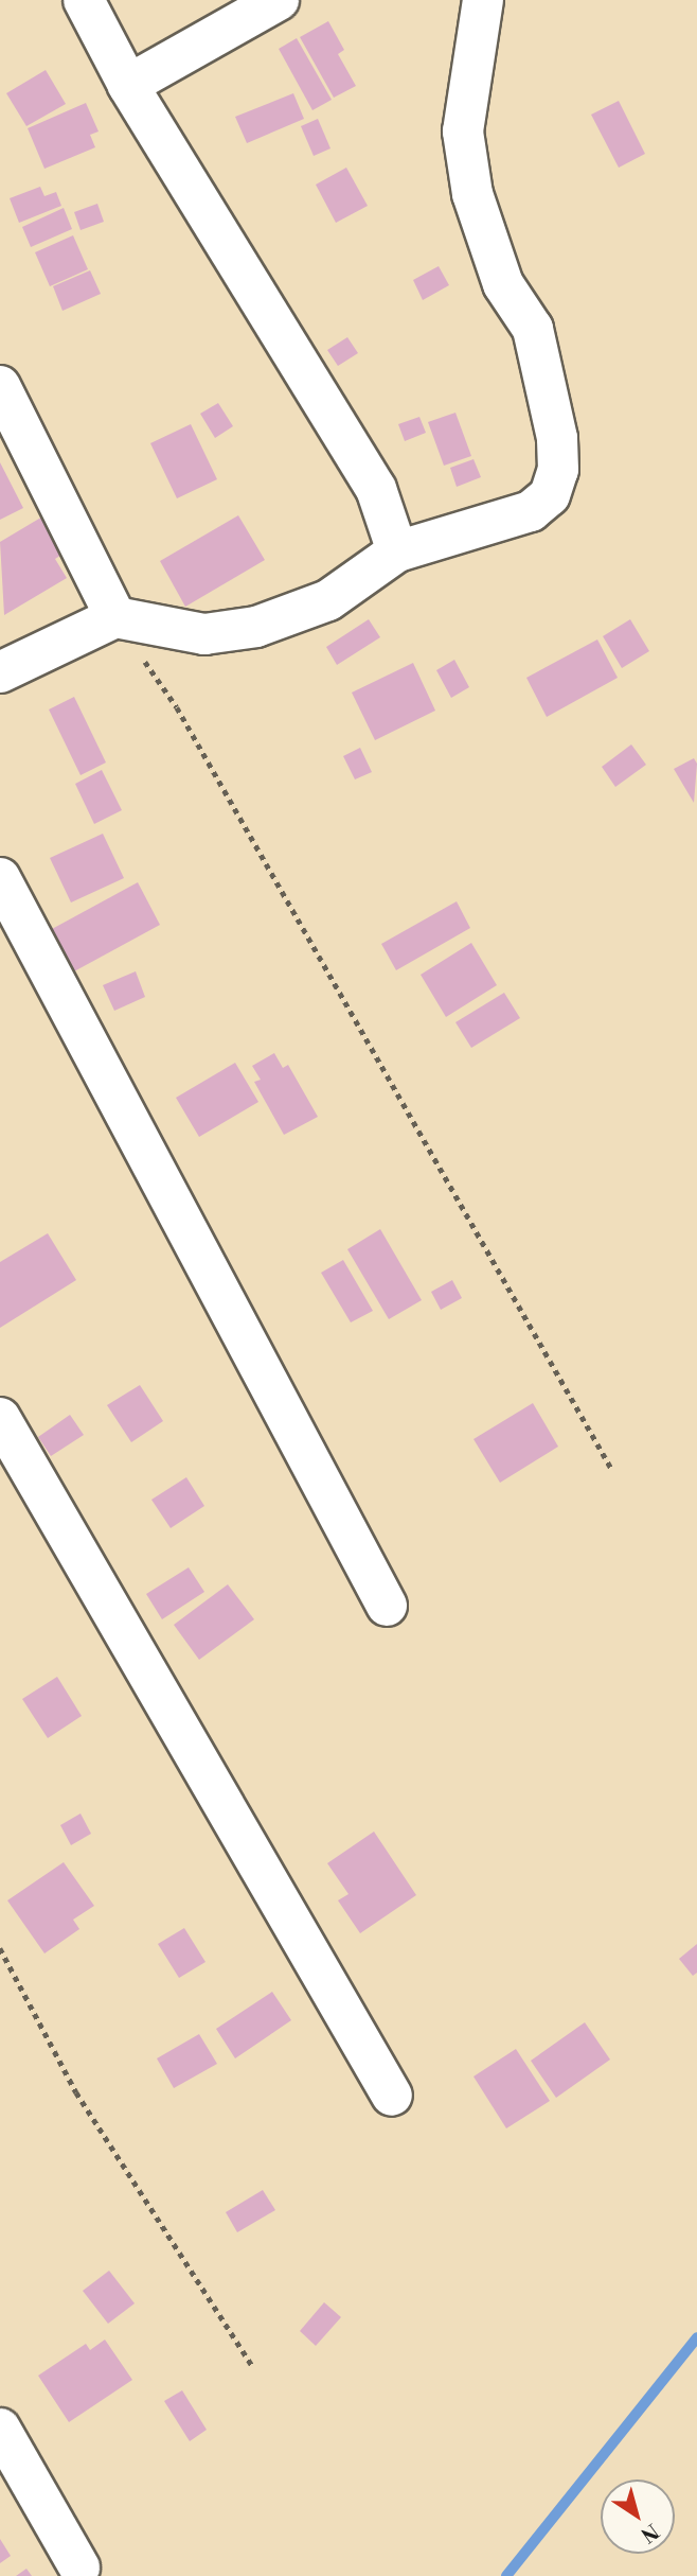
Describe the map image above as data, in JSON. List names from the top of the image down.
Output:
{
  "north": "bottom right"
}
